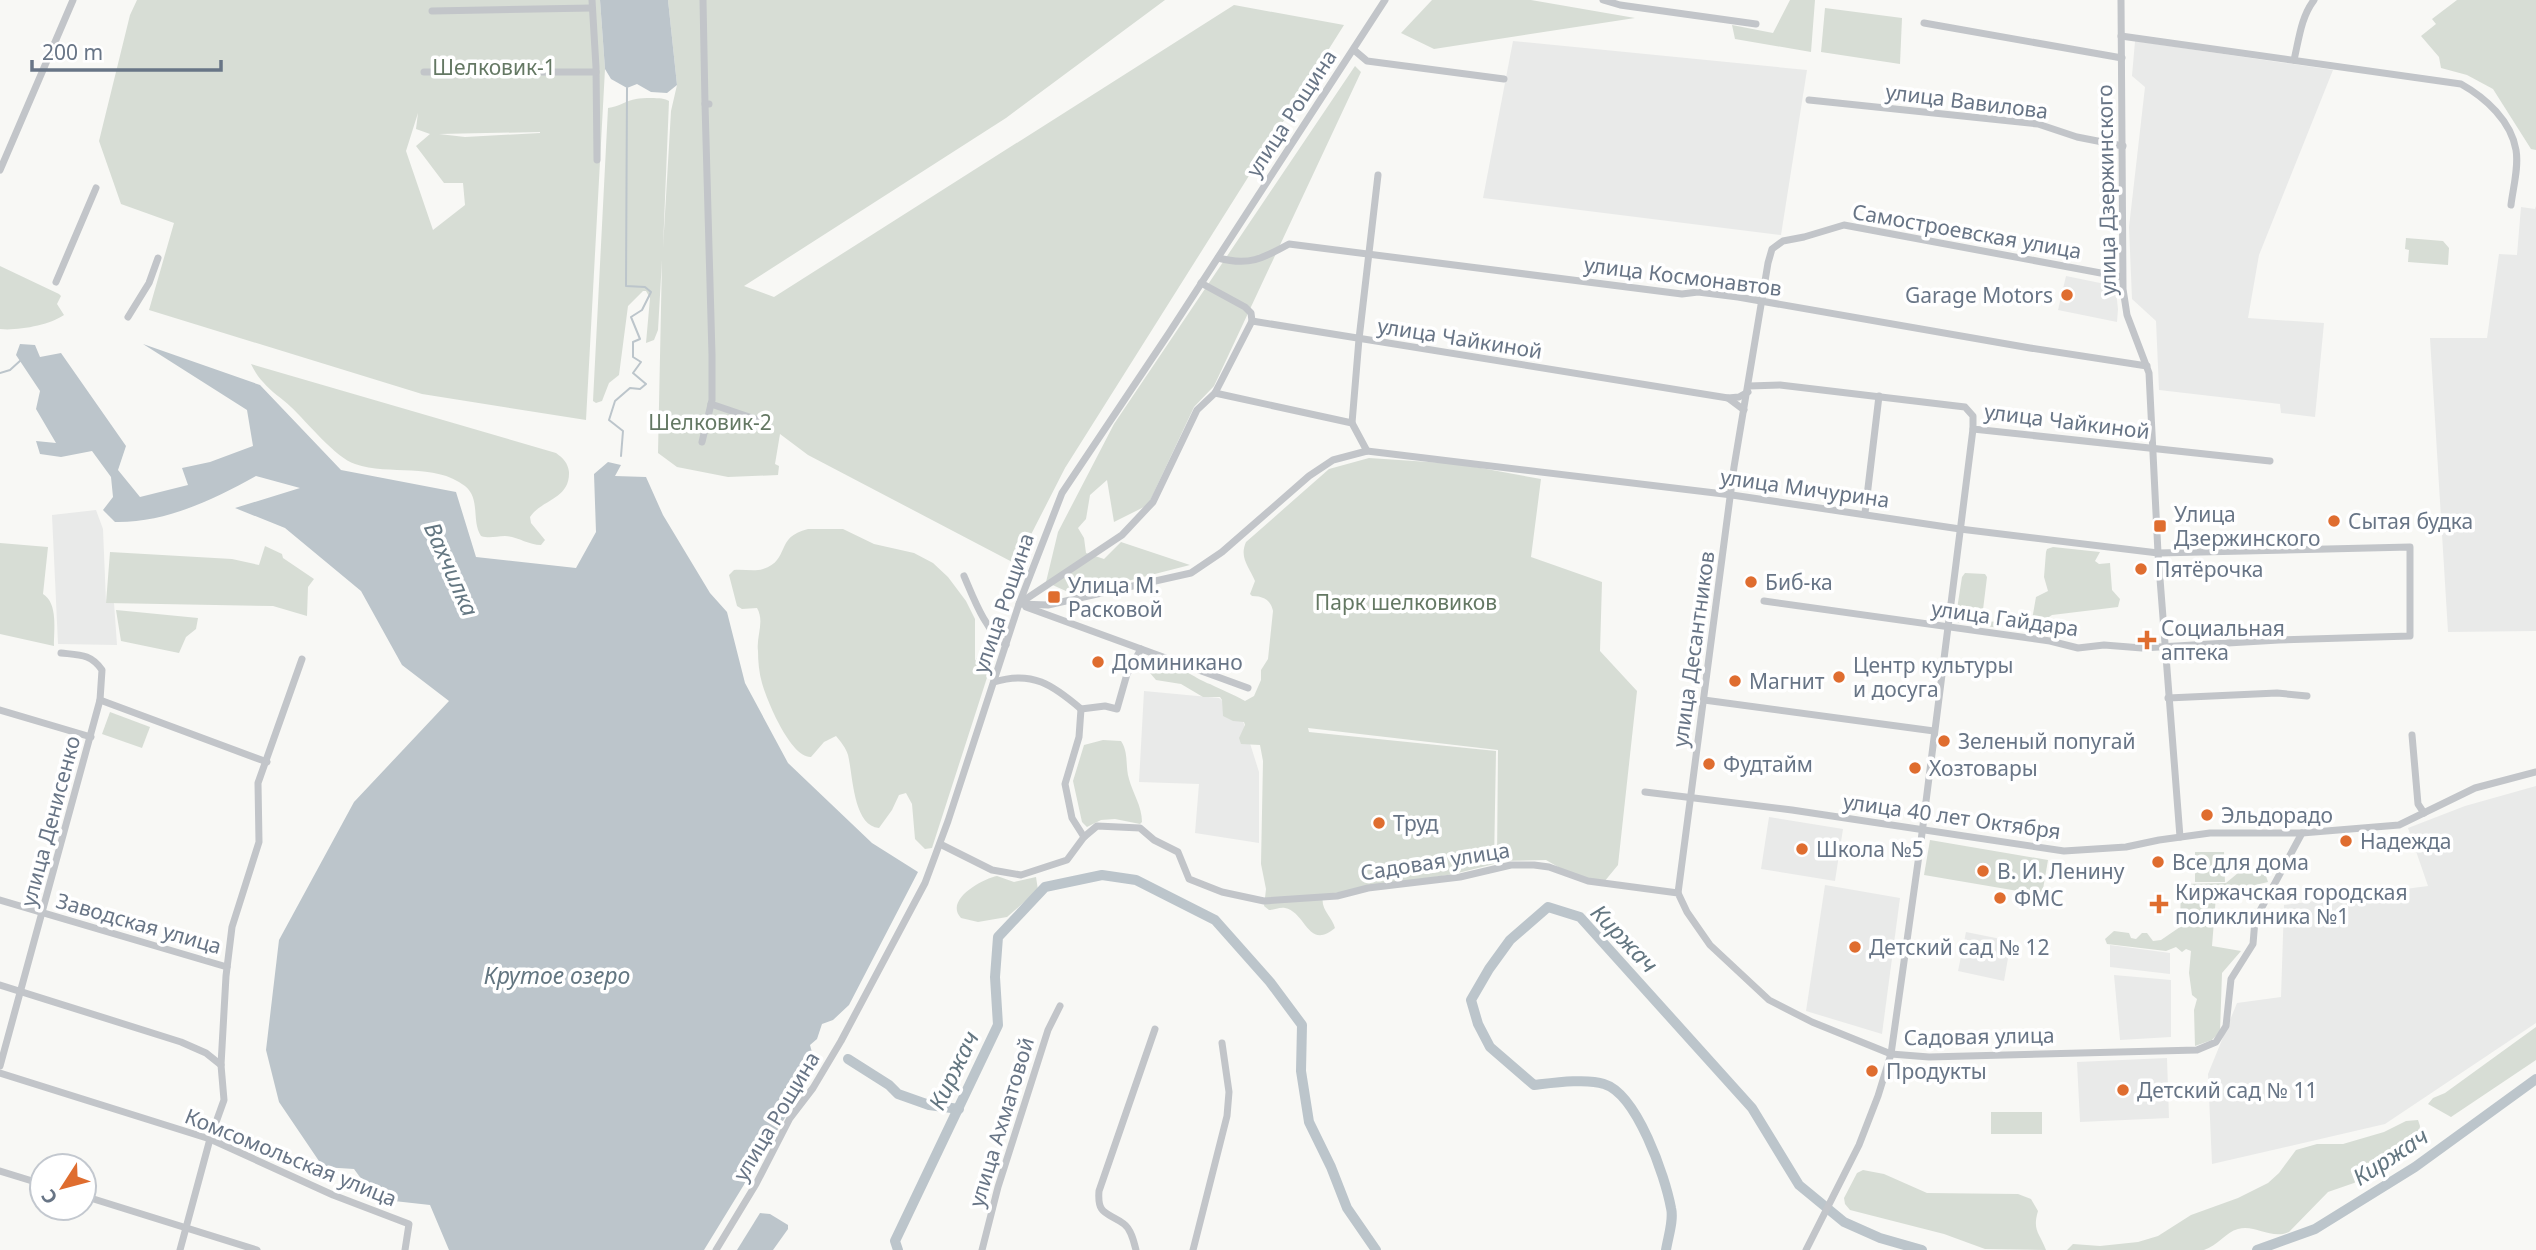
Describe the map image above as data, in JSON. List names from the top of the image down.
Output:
{
  "streets": {
    "street": [
      "улица Вавилова",
      "улица Рощина",
      "улица Дзержинского",
      "Самостроевская улица",
      "улица Космонавтов",
      "улица Чайкиной",
      "улица Мичурина",
      "улица Гайдара",
      "улица Десантников",
      "улица 40 лет Октября",
      "улица Денисенко",
      "Садовая улица",
      "Заводская улица",
      "улица Ахматовой",
      "Комсомольская улица"
    ]
  },
  "crossings": [
    ["улица Вавилова", "улица Дзержинского"],
    ["улица Рощина", "улица Космонавтов"],
    ["улица Дзержинского", "Самостроевская улица"],
    ["улица Дзержинского", "улица Космонавтов"],
    ["улица Дзержинского", "улица Чайкиной"],
    ["улица Дзержинского", "улица Мичурина"],
    ["улица Дзержинского", "улица Гайдара"],
    ["улица Дзержинского", "улица 40 лет Октября"],
    ["Самостроевская улица", "улица Космонавтов"],
    ["улица Чайкиной", "улица Десантников"],
    ["улица Мичурина", "улица Гайдара"],
    ["улица Мичурина", "улица Десантников"],
    ["улица Десантников", "улица 40 лет Октября"],
    ["улица Десантников", "Садовая улица"],
    ["улица 40 лет Октября", "Садовая улица"],
    ["улица Денисенко", "Заводская улица"]
  ],
  "water": ["Вахчилка", "Киржач", "Крутое озеро"],
  "parks": ["Шелковик-1", "Шелковик-2", "Парк шелковиков"],
  "places": {
    "other": [
      "Garage Motors",
      "Сытая будка",
      "Пятёрочка",
      "Биб-ка",
      "Доминикано",
      "Центр культуры и досуга",
      "Магнит",
      "Зеленый попугай",
      "Фудтайм",
      "Хозтовары",
      "Эльдорадо",
      "Труд",
      "Надежда",
      "Школа №5",
      "Все для дома",
      "В. И. Ленину",
      "ФМС",
      "Детский сад № 12",
      "Продукты",
      "Детский сад № 11"
    ],
    "transit": ["Улица Дзержинского", "Улица М. Расковой"],
    "health": ["Социальная аптека", "Киржачская городская поликлиника №1"]
  },
  "scale_bar": "200 m",
  "north": "bottom left"
}
